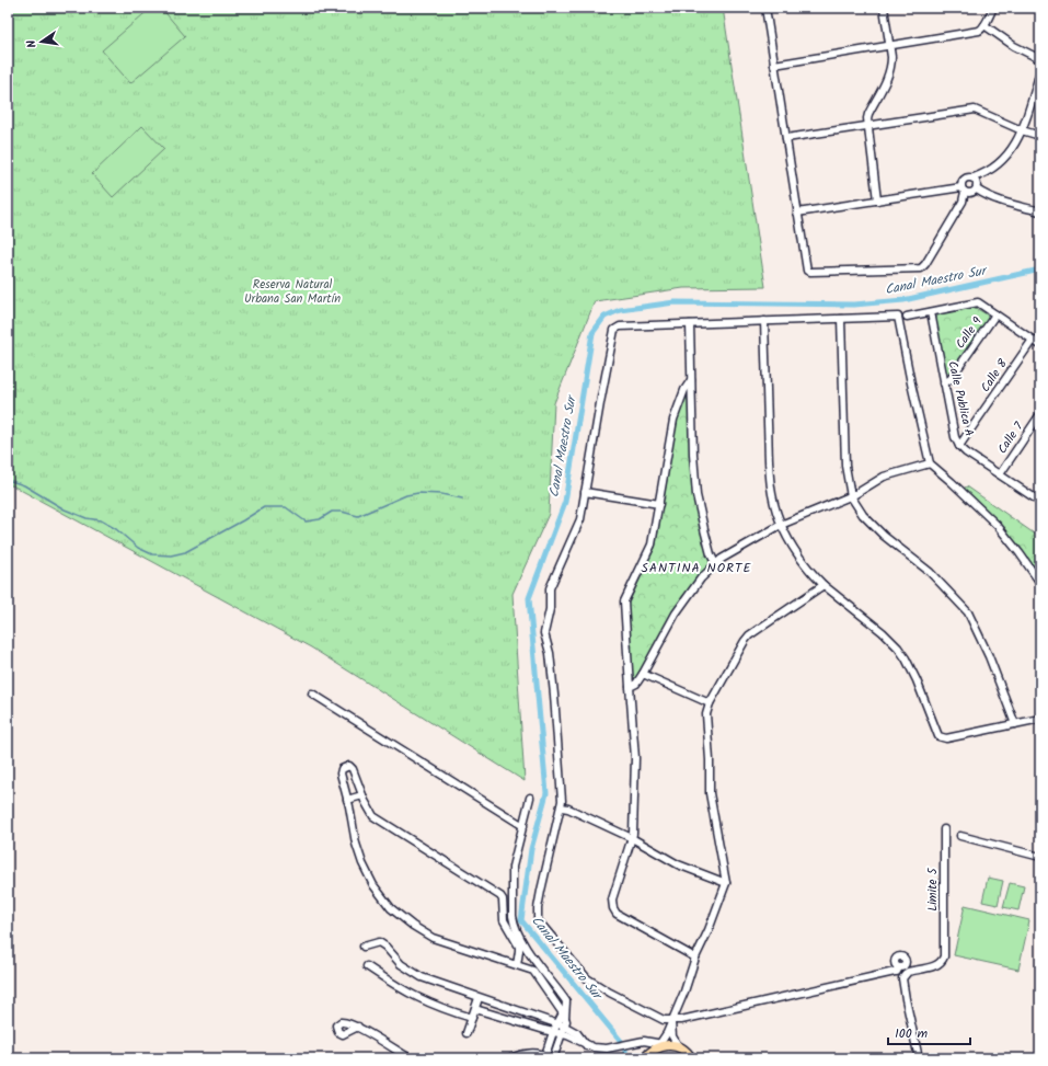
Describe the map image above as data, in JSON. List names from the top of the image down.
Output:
{
  "streets": {
    "street": [
      "Calle 9",
      "Calle 8",
      "Calle Publica A",
      "Calle 7",
      "Limite 5"
    ]
  },
  "crossings": [
    ["Calle 9", "Calle Publica A"],
    ["Calle 8", "Calle Publica A"],
    ["Calle Publica A", "Calle 7"]
  ],
  "districts": ["SANTINA NORTE"],
  "water": ["Canal Maestro Sur"],
  "parks": ["Reserva Natural Urbana San Martín"],
  "scale_bar": "100 m",
  "north": "left"
}
